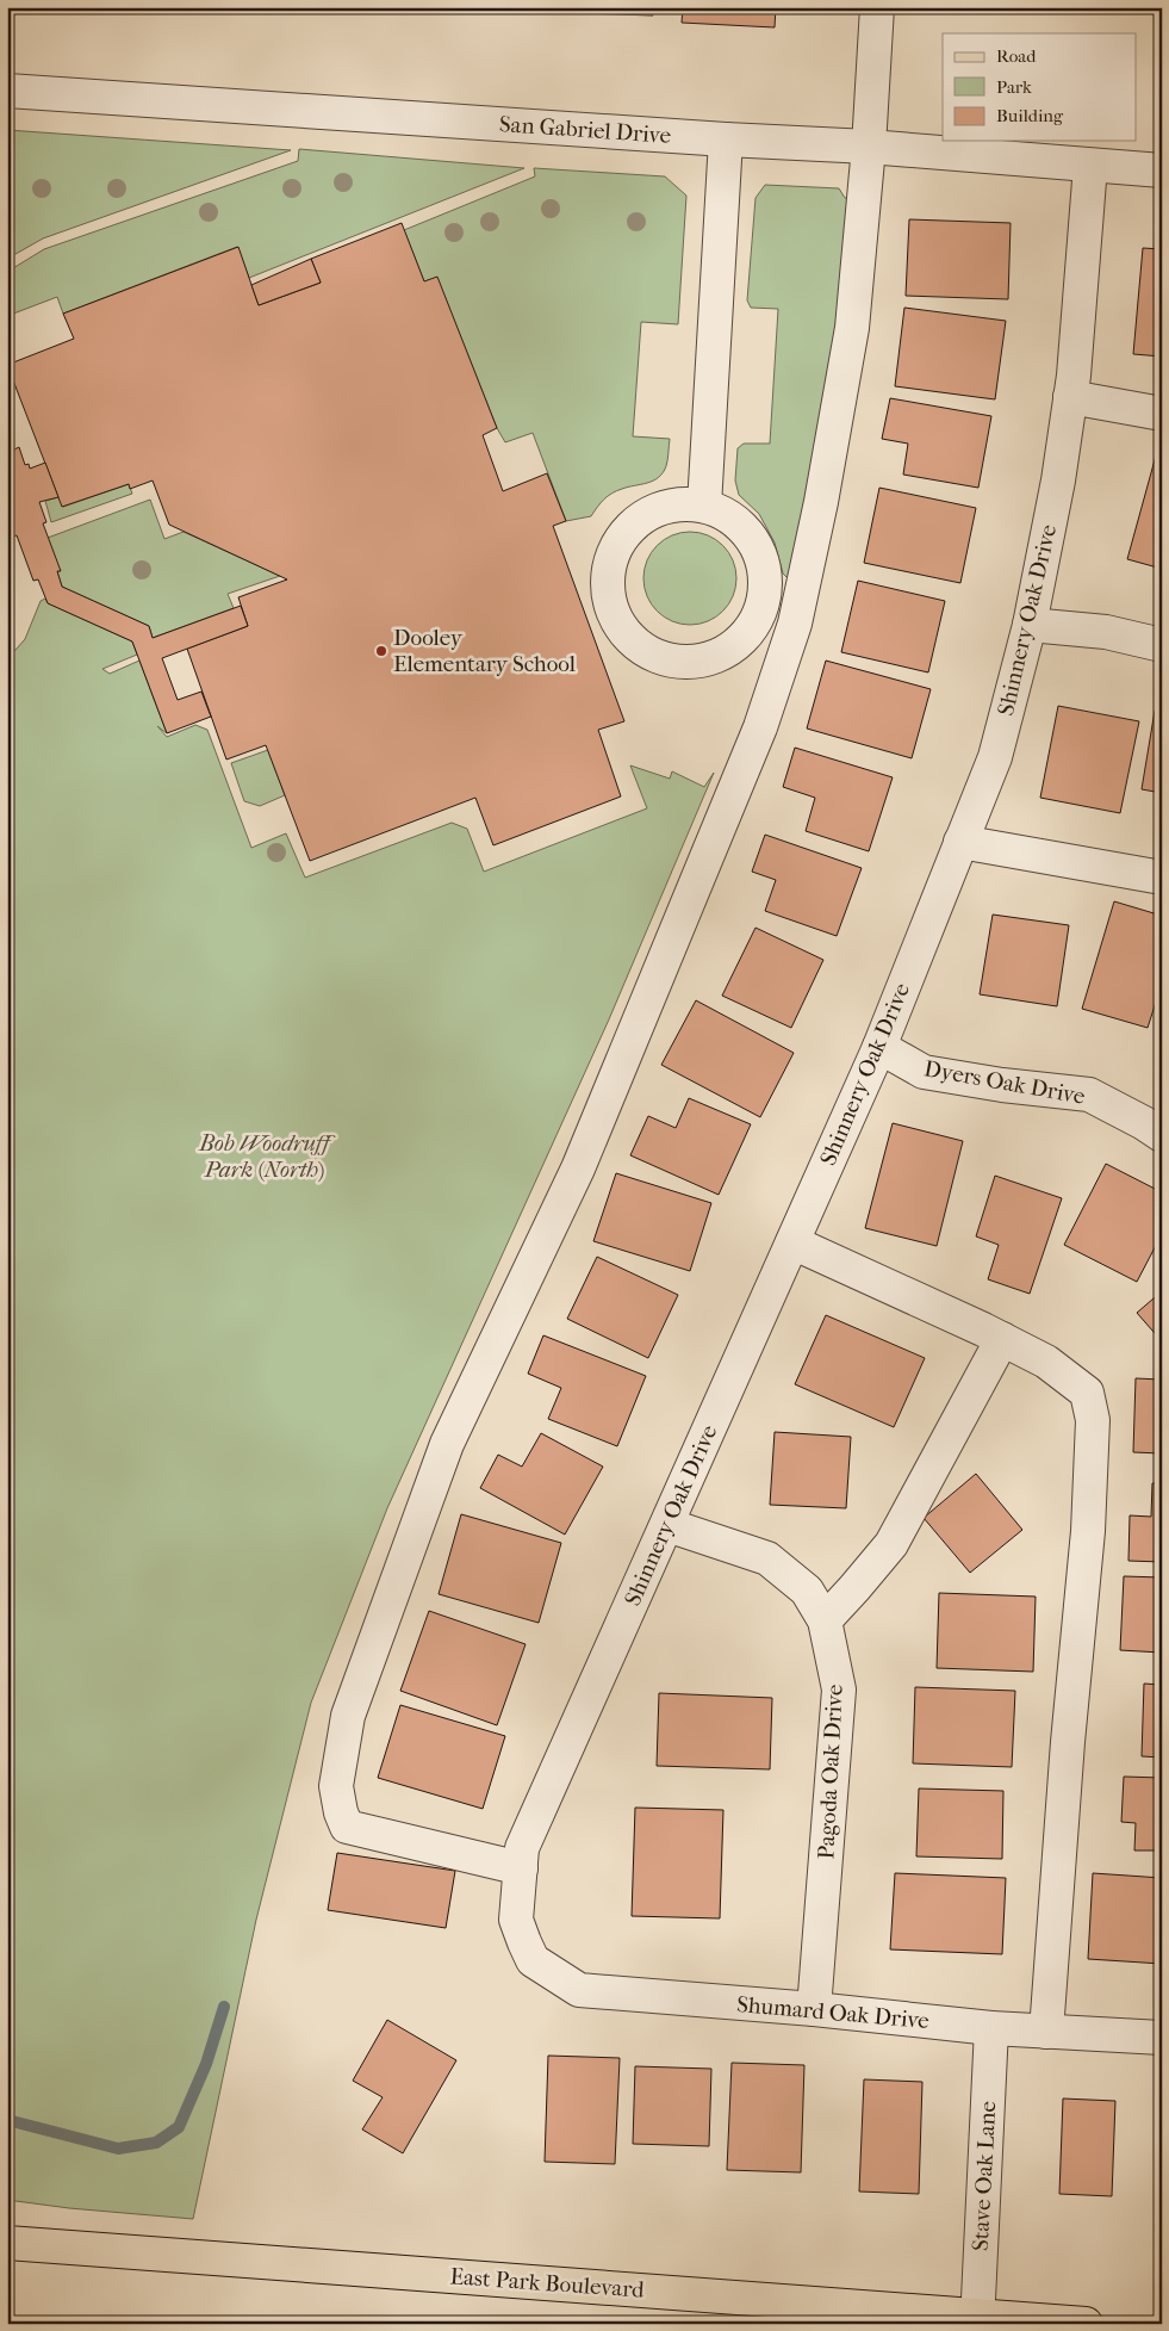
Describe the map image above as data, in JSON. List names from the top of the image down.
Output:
{
  "streets": {
    "main road": ["East Park Boulevard"],
    "street": [
      "San Gabriel Drive",
      "Shinnery Oak Drive",
      "Dyers Oak Drive",
      "Pagoda Oak Drive",
      "Shumard Oak Drive",
      "Stave Oak Lane"
    ]
  },
  "crossings": [
    ["San Gabriel Drive", "Shinnery Oak Drive"],
    ["Shinnery Oak Drive", "Dyers Oak Drive"],
    ["Shinnery Oak Drive", "Pagoda Oak Drive"],
    ["Shinnery Oak Drive", "Shumard Oak Drive"],
    ["Pagoda Oak Drive", "Shumard Oak Drive"],
    ["Shumard Oak Drive", "Stave Oak Lane"],
    ["Stave Oak Lane", "East Park Boulevard"]
  ],
  "parks": ["Bob Woodruff Park (North)"],
  "places": ["Dooley Elementary School"],
  "legend": ["Road", "Park", "Building"]
}
